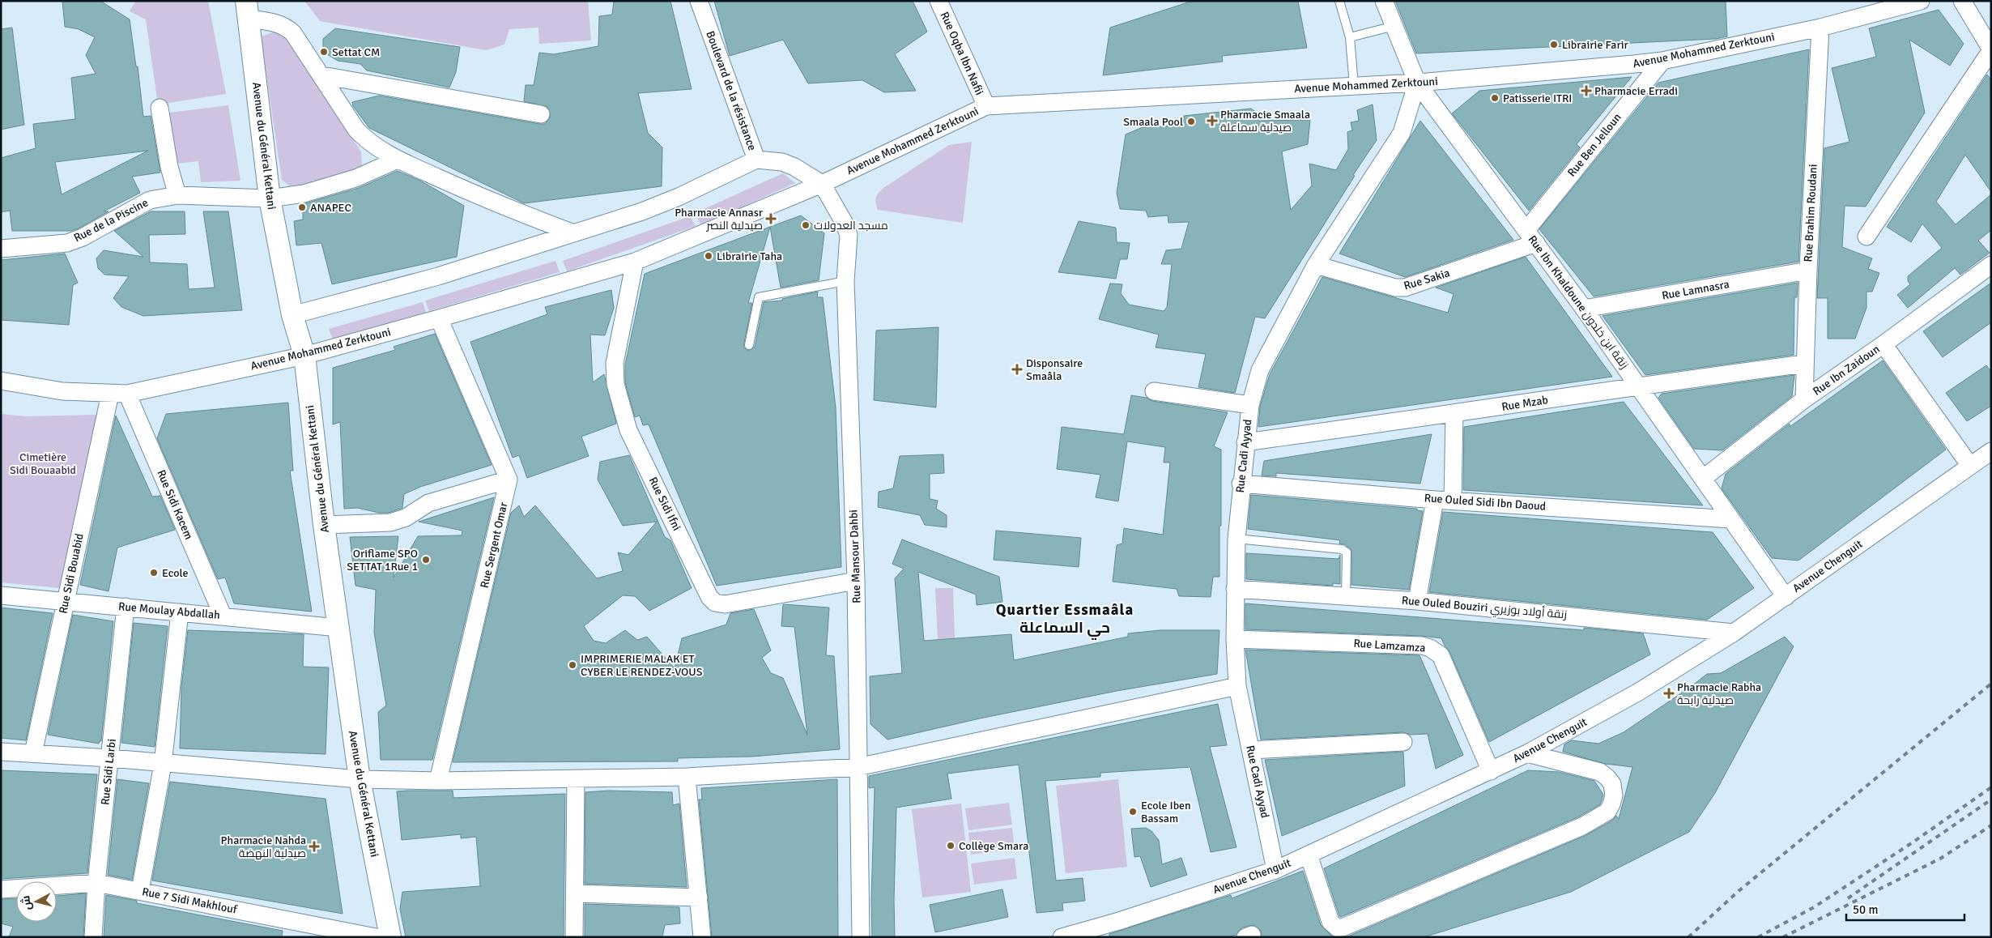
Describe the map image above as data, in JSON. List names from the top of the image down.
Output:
{
  "streets": {
    "street": [
      "Avenue Mohammed Zerktouni",
      "Rue Oqba Ibn Nafii",
      "Boulevard de la résistance",
      "Rue Ben Jelloun",
      "Avenue du Général Kettani",
      "Rue Brahim Roudani",
      "Rue de la Piscine",
      "Rue Sakia",
      "Rue Lamnasra",
      "Rue Ibn Khaldoune زنقة ابن خلدون",
      "Rue Ibn Zaidoun",
      "Rue Mzab",
      "Rue Cadi Ayyad",
      "Rue Ouled Sidi Ibn Daoud",
      "Rue Sidi Ifni",
      "Rue Sidi Kacem",
      "Rue Sergent Omar",
      "Rue Mansour Dahbi",
      "Avenue Chenguit",
      "Rue Sidi Bouabid",
      "Rue Ouled Bouziri زنقة أولاد بوزيري",
      "Rue Moulay Abdallah",
      "Rue Lamzamza",
      "Rue Sidi Larbi",
      "Rue 7 Sidi Makhlouf"
    ]
  },
  "crossings": [
    ["Avenue Mohammed Zerktouni", "Rue Oqba Ibn Nafii"],
    ["Avenue Mohammed Zerktouni", "Boulevard de la résistance"],
    ["Avenue Mohammed Zerktouni", "Rue Ben Jelloun"],
    ["Avenue Mohammed Zerktouni", "Avenue du Général Kettani"],
    ["Avenue Mohammed Zerktouni", "Rue Brahim Roudani"],
    ["Avenue Mohammed Zerktouni", "Rue Ibn Khaldoune زنقة ابن خلدون"],
    ["Avenue Mohammed Zerktouni", "Rue Cadi Ayyad"],
    ["Avenue Mohammed Zerktouni", "Rue Sidi Ifni"],
    ["Avenue Mohammed Zerktouni", "Rue Sidi Kacem"],
    ["Avenue Mohammed Zerktouni", "Rue Mansour Dahbi"],
    ["Avenue Mohammed Zerktouni", "Rue Sidi Bouabid"],
    ["Boulevard de la résistance", "Rue Mansour Dahbi"],
    ["Rue Ben Jelloun", "Rue Sakia"],
    ["Rue Ben Jelloun", "Rue Ibn Khaldoune زنقة ابن خلدون"],
    ["Avenue du Général Kettani", "Rue de la Piscine"],
    ["Avenue du Général Kettani", "Rue Moulay Abdallah"],
    ["Rue Brahim Roudani", "Rue Lamnasra"],
    ["Rue Brahim Roudani", "Rue Ibn Zaidoun"],
    ["Rue Brahim Roudani", "Rue Mzab"],
    ["Rue Sakia", "Rue Ibn Khaldoune زنقة ابن خلدون"],
    ["Rue Sakia", "Rue Cadi Ayyad"],
    ["Rue Lamnasra", "Rue Ibn Khaldoune زنقة ابن خلدون"],
    ["Rue Ibn Khaldoune زنقة ابن خلدون", "Rue Ibn Zaidoun"],
    ["Rue Ibn Khaldoune زنقة ابن خلدون", "Rue Mzab"],
    ["Rue Ibn Khaldoune زنقة ابن خلدون", "Rue Cadi Ayyad"],
    ["Rue Ibn Khaldoune زنقة ابن خلدون", "Rue Ouled Sidi Ibn Daoud"],
    ["Rue Ibn Khaldoune زنقة ابن خلدون", "Avenue Chenguit"],
    ["Rue Mzab", "Rue Cadi Ayyad"],
    ["Rue Cadi Ayyad", "Rue Ouled Sidi Ibn Daoud"],
    ["Rue Cadi Ayyad", "Avenue Chenguit"],
    ["Rue Cadi Ayyad", "Rue Ouled Bouziri زنقة أولاد بوزيري"],
    ["Rue Cadi Ayyad", "Rue Lamzamza"],
    ["Rue Sidi Ifni", "Rue Mansour Dahbi"],
    ["Rue Sidi Kacem", "Rue Moulay Abdallah"],
    ["Avenue Chenguit", "Rue Ouled Bouziri زنقة أولاد بوزيري"],
    ["Avenue Chenguit", "Rue Lamzamza"],
    ["Rue Sidi Bouabid", "Rue Moulay Abdallah"],
    ["Rue Moulay Abdallah", "Rue Sidi Larbi"],
    ["Rue Sidi Larbi", "Rue 7 Sidi Makhlouf"]
  ],
  "districts": ["Quartier Essmaâla حي السماعلة"],
  "parks": ["Cimetière Sidi Bouaabid"],
  "places": {
    "other": [
      "Librairie Farir",
      "Settat CM",
      "Patisserie ITRI",
      "Smaala Pool",
      "ANAPEC",
      "مسجد العدولات",
      "Librairie Taha",
      "Oriflame SPO SETTAT 1Rue 1",
      "Ecole",
      "IMPRIMERIE MALAK ET CYBER LE RENDEZ-VOUS",
      "Ecole Iben Bassam",
      "Collège Smara"
    ],
    "health": [
      "Pharmacie Erradi",
      "Pharmacie Smaala صيدلية سماعلة",
      "Pharmacie Annasr صيدلية النصر",
      "Disponsaire Smaâla",
      "Pharmacie Rabha صيدلية رابحة",
      "Pharmacie Nahda صيدلية النهضة"
    ]
  },
  "scale_bar": "50 m",
  "north": "left"
}
